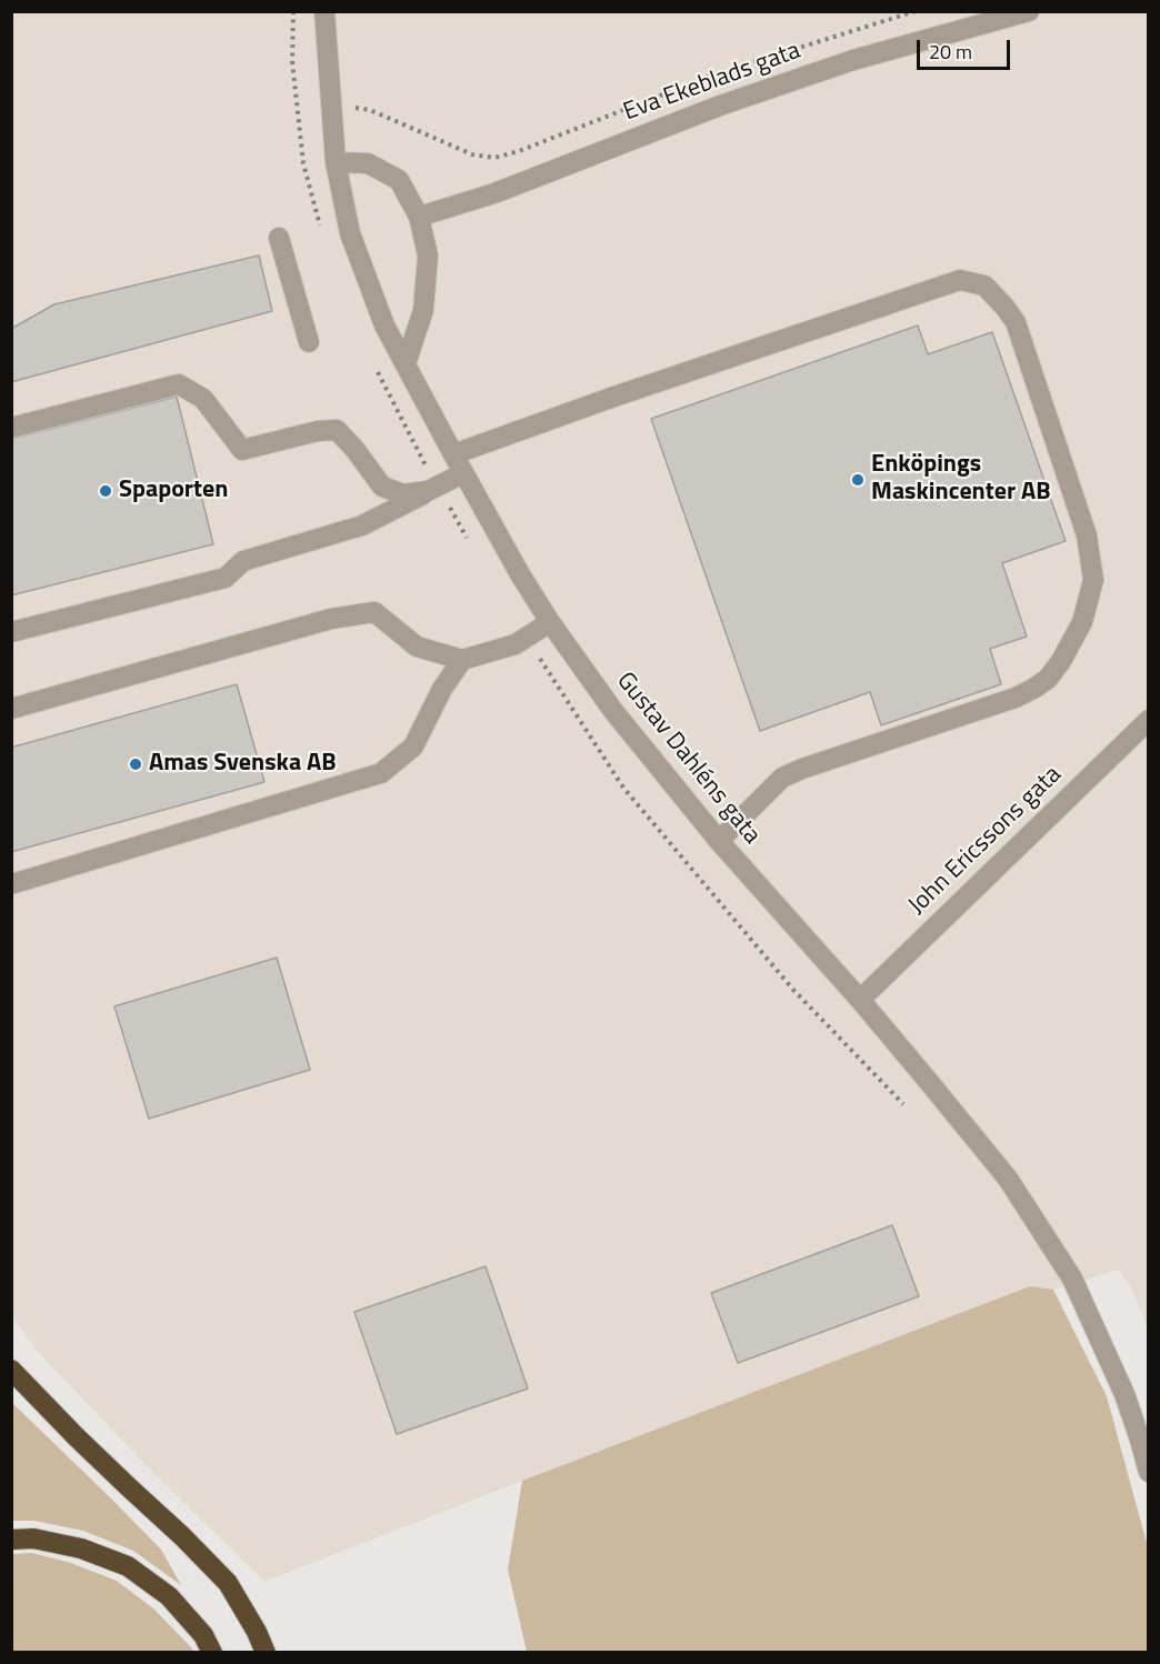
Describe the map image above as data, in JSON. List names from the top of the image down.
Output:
{
  "streets": {
    "street": ["Eva Ekeblads gata", "Gustav Dahléns gata", "John Ericssons gata"]
  },
  "crossings": [
    ["Gustav Dahléns gata", "John Ericssons gata"]
  ],
  "places": ["Enköpings Maskincenter AB", "Spaporten", "Amas Svenska AB"],
  "scale_bar": "20 m"
}
